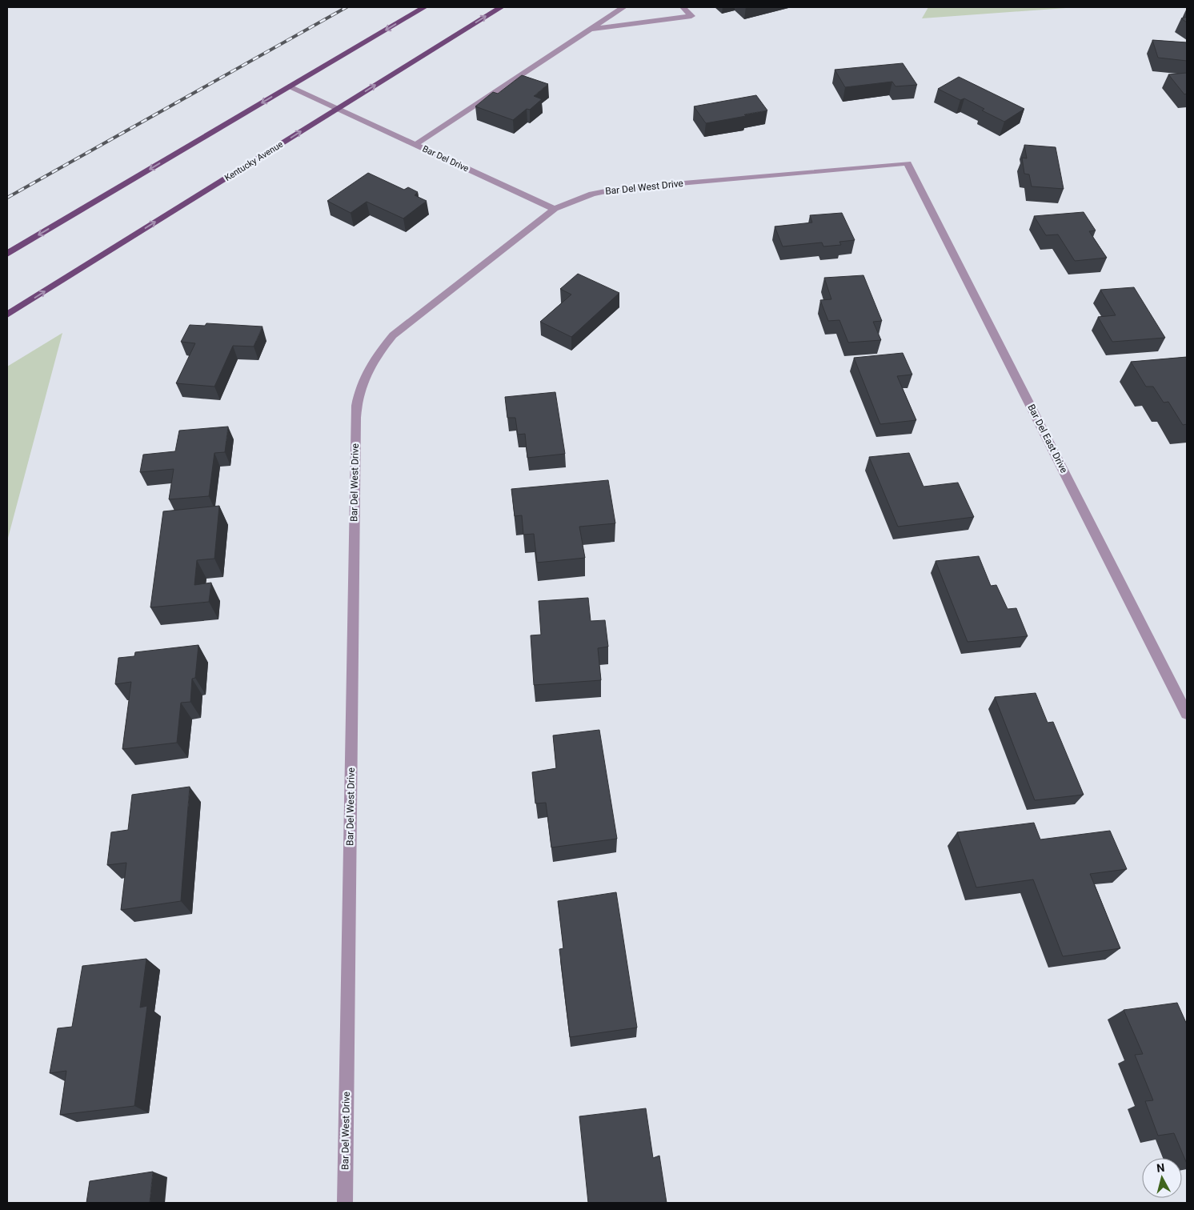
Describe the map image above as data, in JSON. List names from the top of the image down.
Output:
{
  "streets": {
    "main road": ["Kentucky Avenue"],
    "street": ["Bar Del Drive", "Bar Del West Drive", "Bar Del East Drive"]
  },
  "crossings": [
    ["Bar Del Drive", "Kentucky Avenue"],
    ["Bar Del Drive", "Bar Del West Drive"],
    ["Bar Del West Drive", "Bar Del East Drive"]
  ],
  "north": "top"
}
